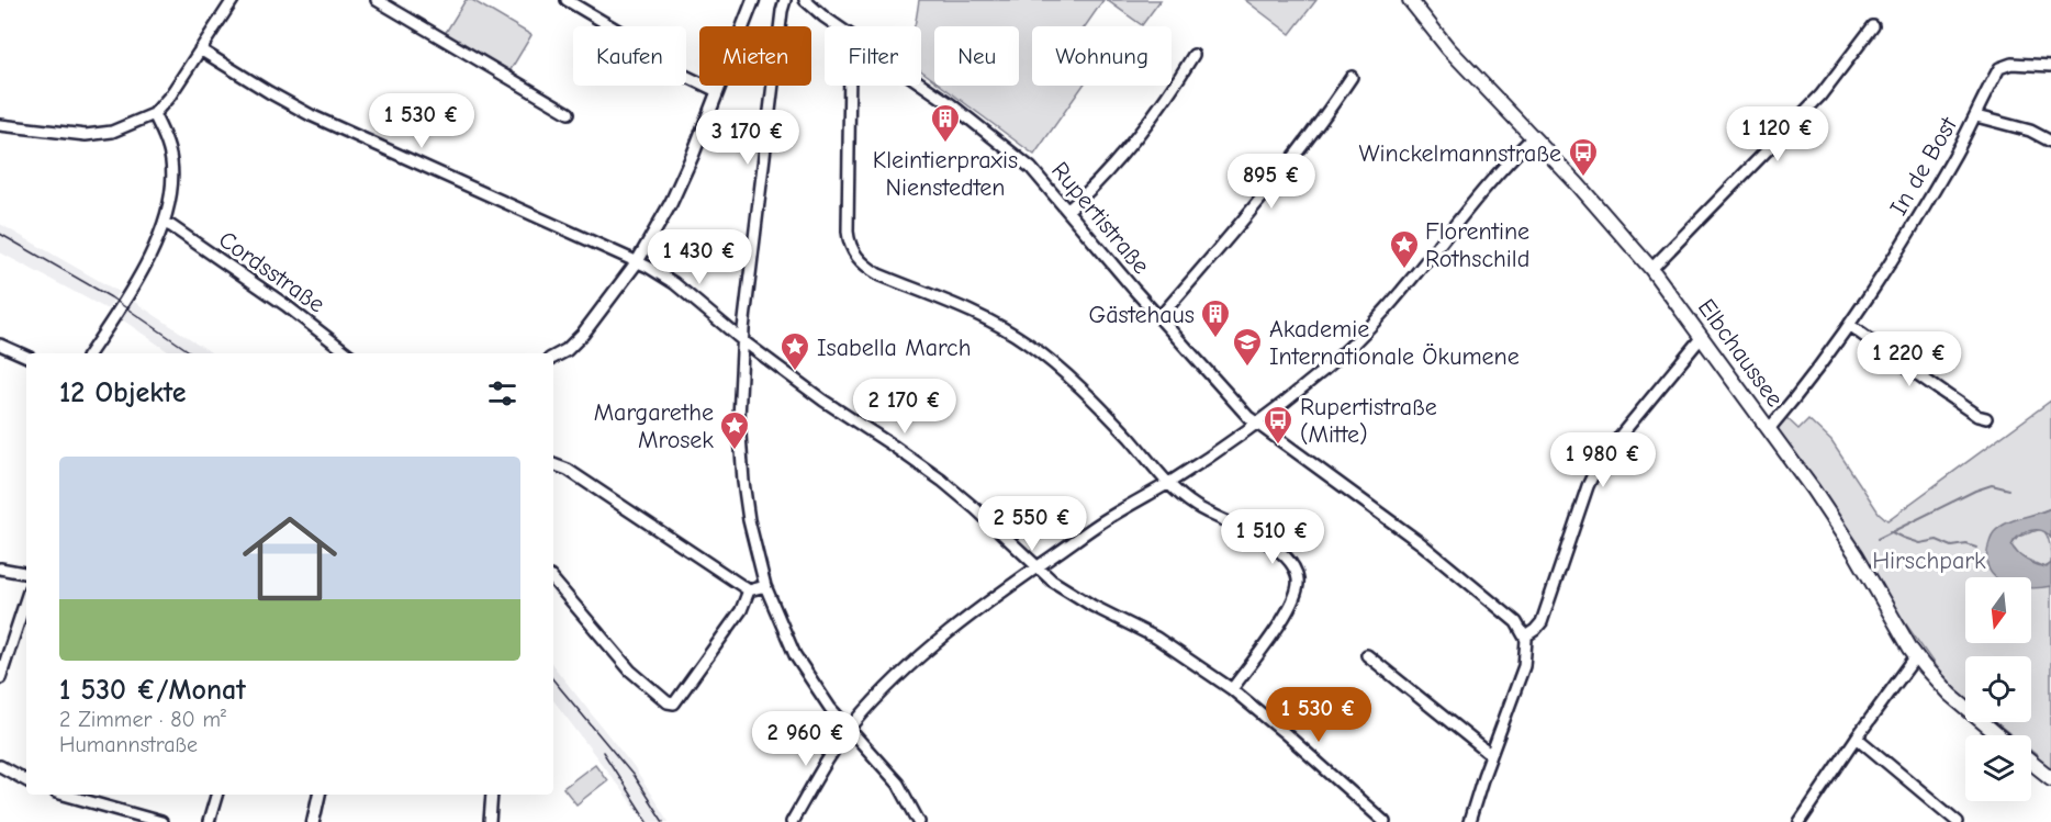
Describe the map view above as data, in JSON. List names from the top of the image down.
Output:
{
  "streets": {
    "main road": ["Elbchaussee"],
    "street": ["In de Bost", "Rupertistraße", "Cordsstraße"]
  },
  "crossings": [
    ["In de Bost", "Elbchaussee"]
  ],
  "parks": ["Hirschpark"],
  "places": {
    "building": ["Kleintierpraxis Nienstedten", "Gästehaus"],
    "bus stop": ["Winckelmannstraße", "Rupertistraße (Mitte)"],
    "place": ["Florentine Rothschild", "Isabella March", "Margarethe Mrosek"],
    "school or university": ["Akademie Internationale Ökumene"]
  },
  "north": "bottom",
  "page": {
    "chip": [
      "Kaufen",
      "Mieten",
      "Filter",
      "Neu",
      "Wohnung"
    ],
    "price": [
      "1 530 €",
      "1 120 €",
      "3 170 €",
      "895 €",
      "1 430 €",
      "1 220 €",
      "2 170 €",
      "1 980 €",
      "2 550 €",
      "1 510 €",
      "1 530 €",
      "2 960 €"
    ],
    "heading": "12 Objekte",
    "list": [
      {
        "name": "1 530 €/Monat",
        "note": "2 Zimmer · 80 m² · Humannstraße"
      }
    ]
  }
}
